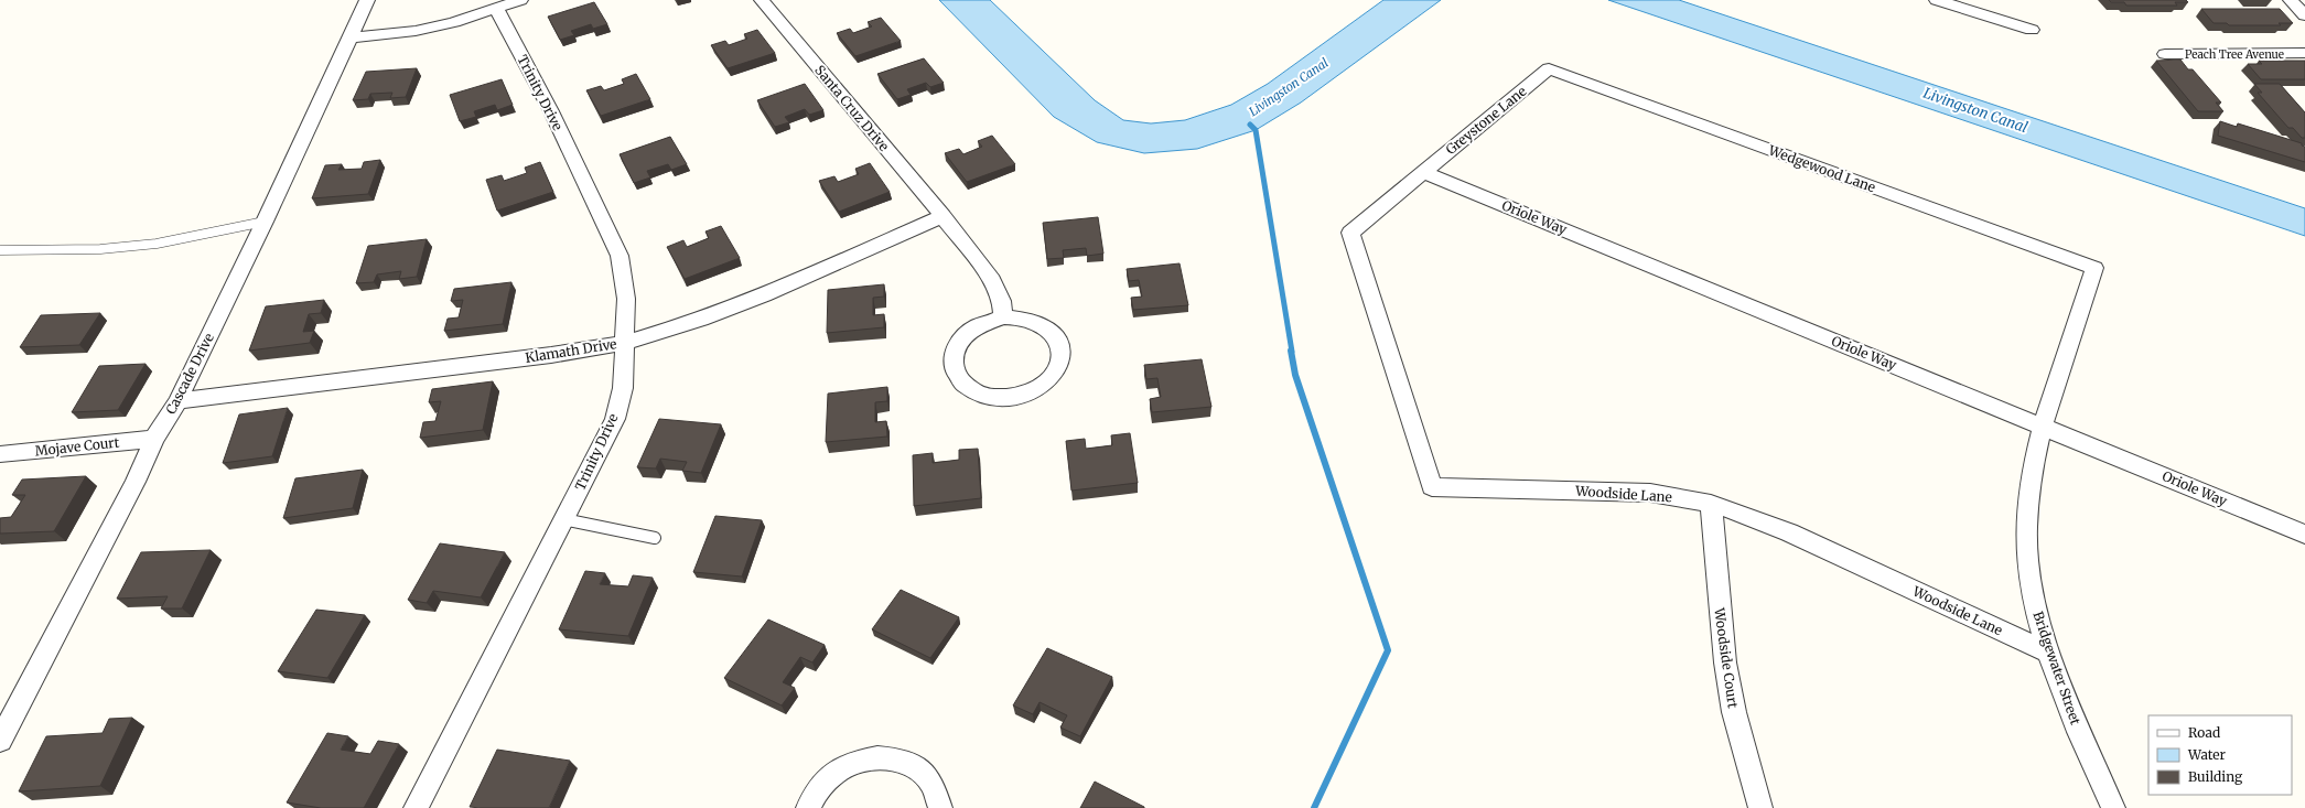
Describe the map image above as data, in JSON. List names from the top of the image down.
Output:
{
  "streets": {
    "street": [
      "Peach Tree Avenue",
      "Trinity Drive",
      "Santa Cruz Drive",
      "Greystone Lane",
      "Wedgewood Lane",
      "Oriole Way",
      "Klamath Drive",
      "Cascade Drive",
      "Mojave Court",
      "Woodside Lane",
      "Woodside Court",
      "Bridgewater Street"
    ]
  },
  "crossings": [
    ["Trinity Drive", "Klamath Drive"],
    ["Santa Cruz Drive", "Klamath Drive"],
    ["Greystone Lane", "Wedgewood Lane"],
    ["Greystone Lane", "Oriole Way"],
    ["Greystone Lane", "Woodside Lane"],
    ["Wedgewood Lane", "Bridgewater Street"],
    ["Oriole Way", "Bridgewater Street"],
    ["Klamath Drive", "Cascade Drive"],
    ["Cascade Drive", "Mojave Court"],
    ["Woodside Lane", "Woodside Court"],
    ["Woodside Lane", "Bridgewater Street"]
  ],
  "water": ["Livingston Canal"],
  "legend": ["Road", "Water", "Building"]
}
